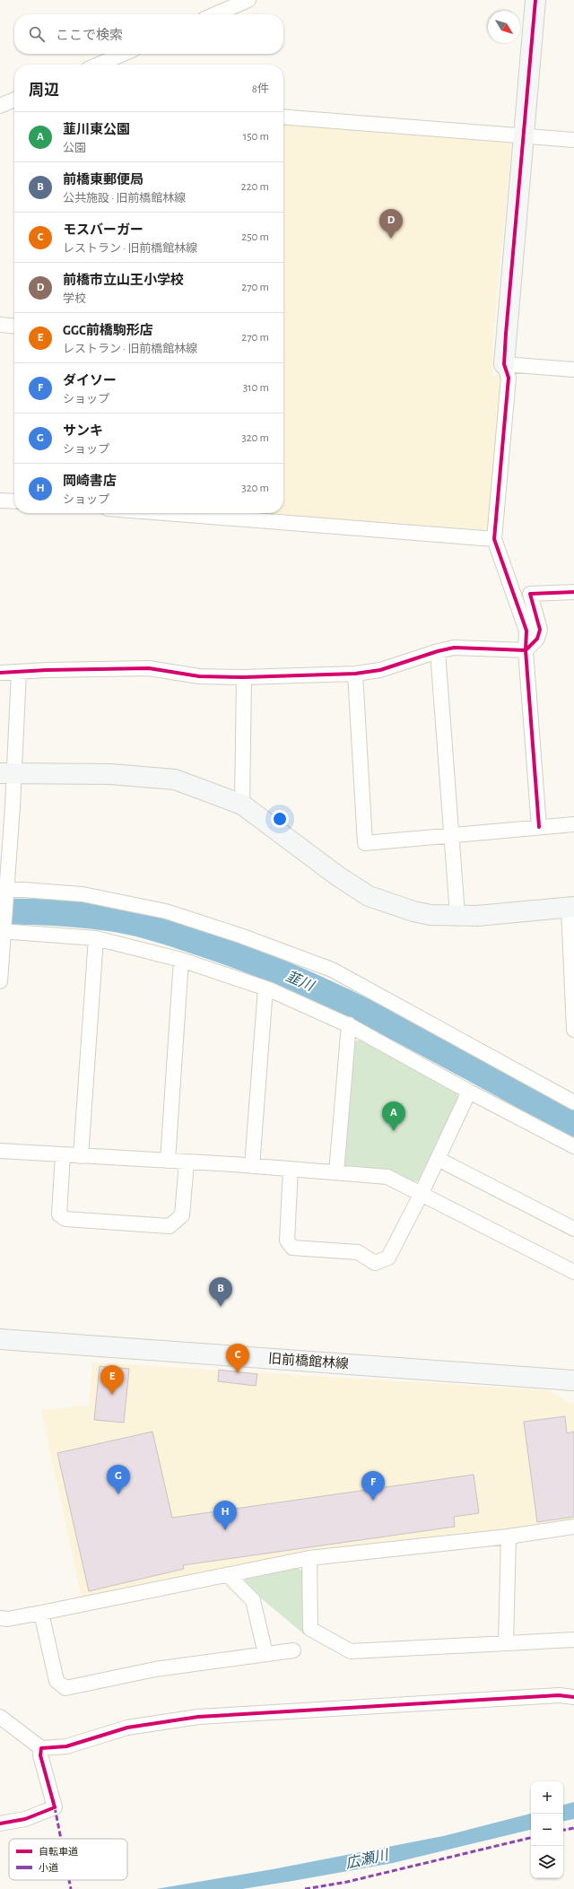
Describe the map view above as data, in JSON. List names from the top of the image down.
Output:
{
  "streets": {
    "street": ["旧前橋館林線"]
  },
  "water": ["韮川", "広瀬川"],
  "legend": ["自転車道", "小道"],
  "north": "bottom right",
  "page": {
    "search": "ここで検索",
    "heading": ["周辺", "8件"],
    "list": [
      {
        "mark": "A",
        "name": "韮川東公園",
        "note": "公園",
        "value": "150 m"
      },
      {
        "mark": "B",
        "name": "前橋東郵便局",
        "note": "公共施設 · 旧前橋館林線",
        "value": "220 m"
      },
      {
        "mark": "C",
        "name": "モスバーガー",
        "note": "レストラン · 旧前橋館林線",
        "value": "250 m"
      },
      {
        "mark": "D",
        "name": "前橋市立山王小学校",
        "note": "学校",
        "value": "270 m"
      },
      {
        "mark": "E",
        "name": "GGC前橋駒形店",
        "note": "レストラン · 旧前橋館林線",
        "value": "270 m"
      },
      {
        "mark": "F",
        "name": "ダイソー",
        "note": "ショップ",
        "value": "310 m"
      },
      {
        "mark": "G",
        "name": "サンキ",
        "note": "ショップ",
        "value": "320 m"
      },
      {
        "mark": "H",
        "name": "岡崎書店",
        "note": "ショップ",
        "value": "320 m"
      }
    ],
    "pins": [
      "D",
      "A",
      "B",
      "C",
      "E",
      "G",
      "F",
      "H"
    ],
    "map_buttons": ["+", "−"]
  }
}
